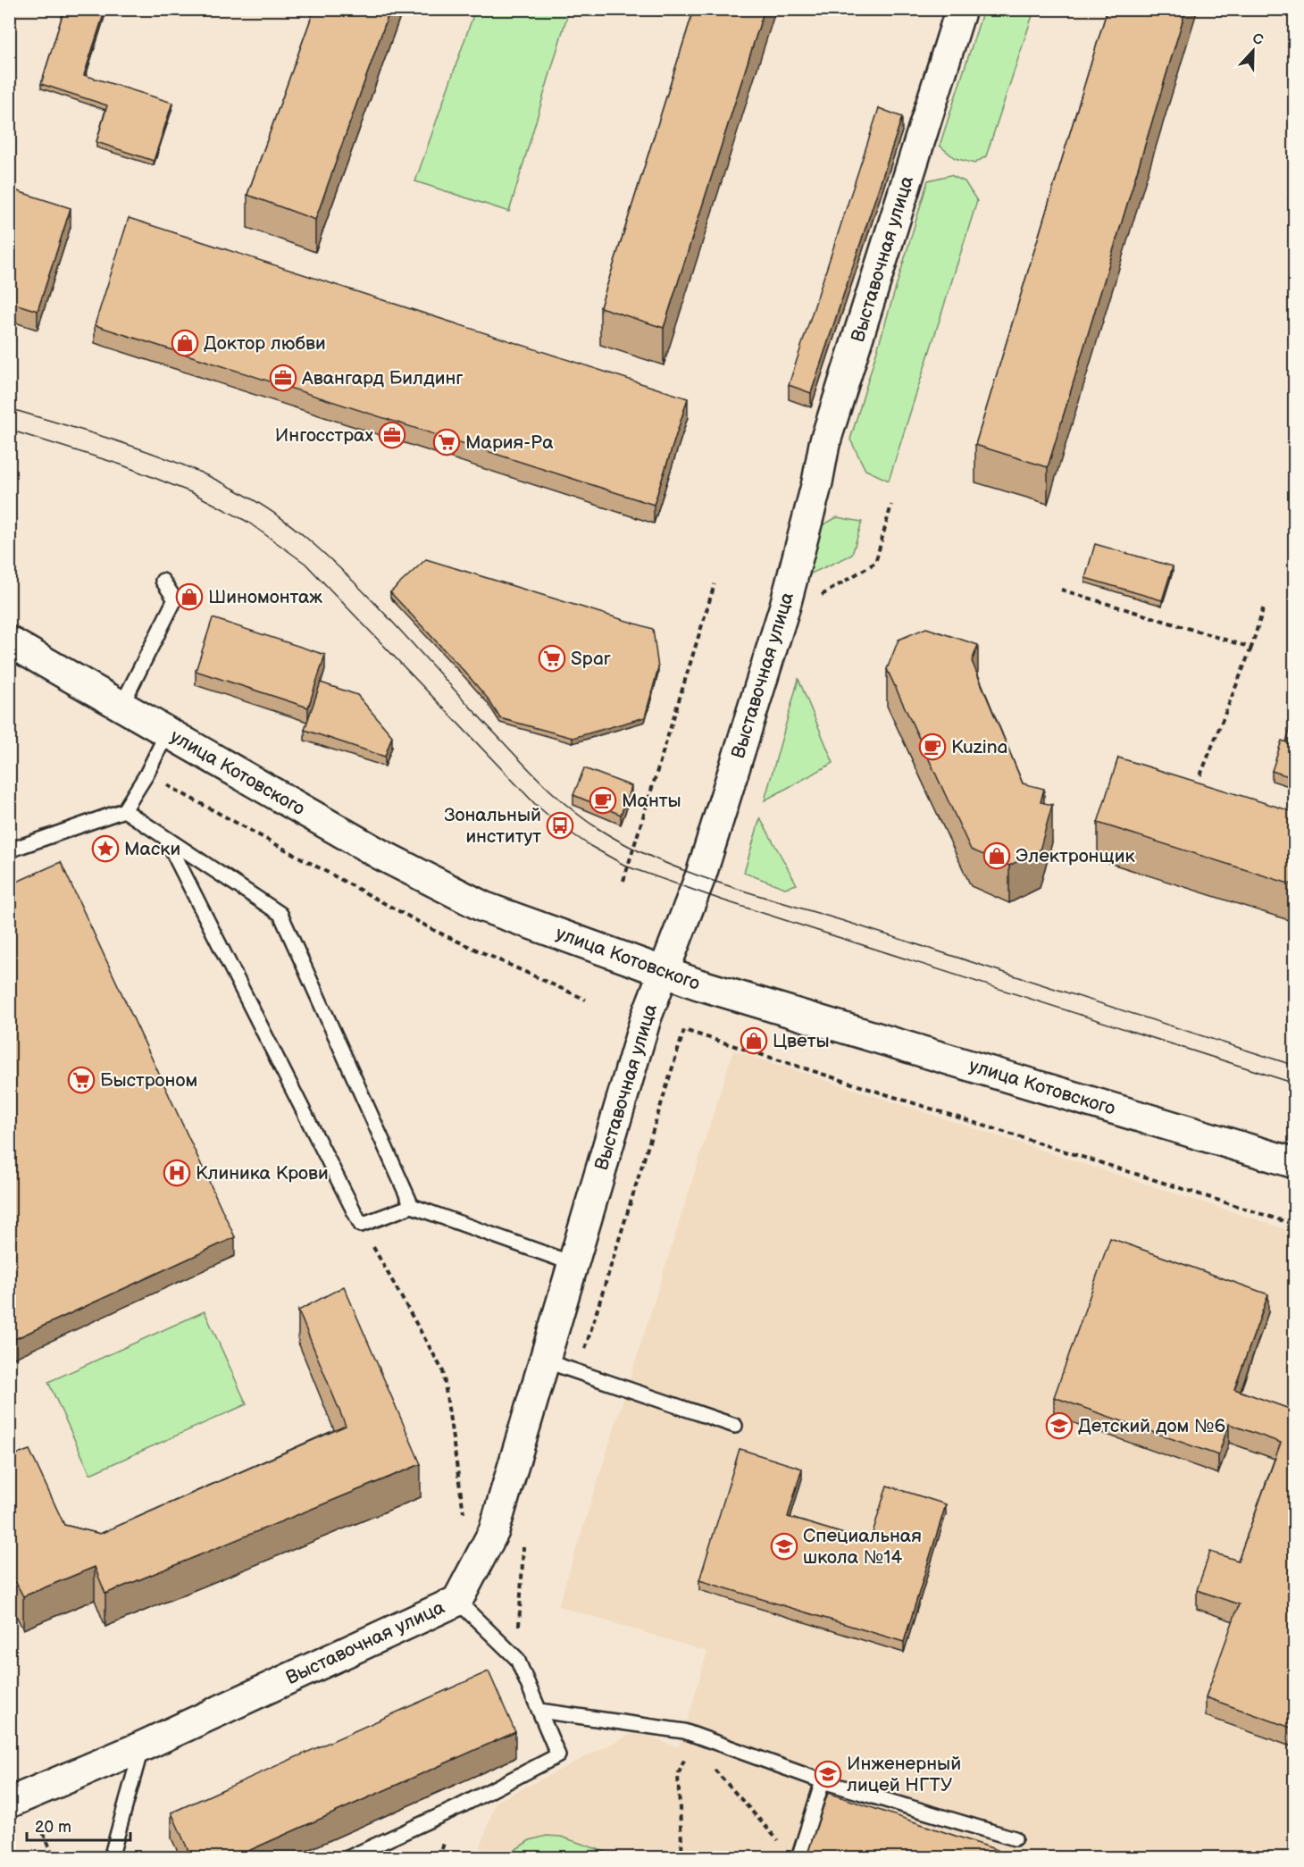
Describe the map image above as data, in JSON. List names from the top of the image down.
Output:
{
  "streets": {
    "street": ["Выставочная улица", "улица Котовского"]
  },
  "crossings": [
    ["Выставочная улица", "улица Котовского"]
  ],
  "places": {
    "shop": [
      "Доктор любви",
      "Шиномонтаж",
      "Электронщик",
      "Цветы"
    ],
    "office": ["Авангард Билдинг", "Ингосстрах"],
    "supermarket": ["Мария-Ра", "Spar", "Быстроном"],
    "cafe": ["Kuzina", "Манты"],
    "bus stop": ["Зональный институт"],
    "place": ["Маски"],
    "hospital": ["Клиника Крови"],
    "school or university": ["Детский дом №6", "Специальная школа №14", "Инженерный лицей НГТУ"]
  },
  "scale_bar": "20 m",
  "north": "top"
}
